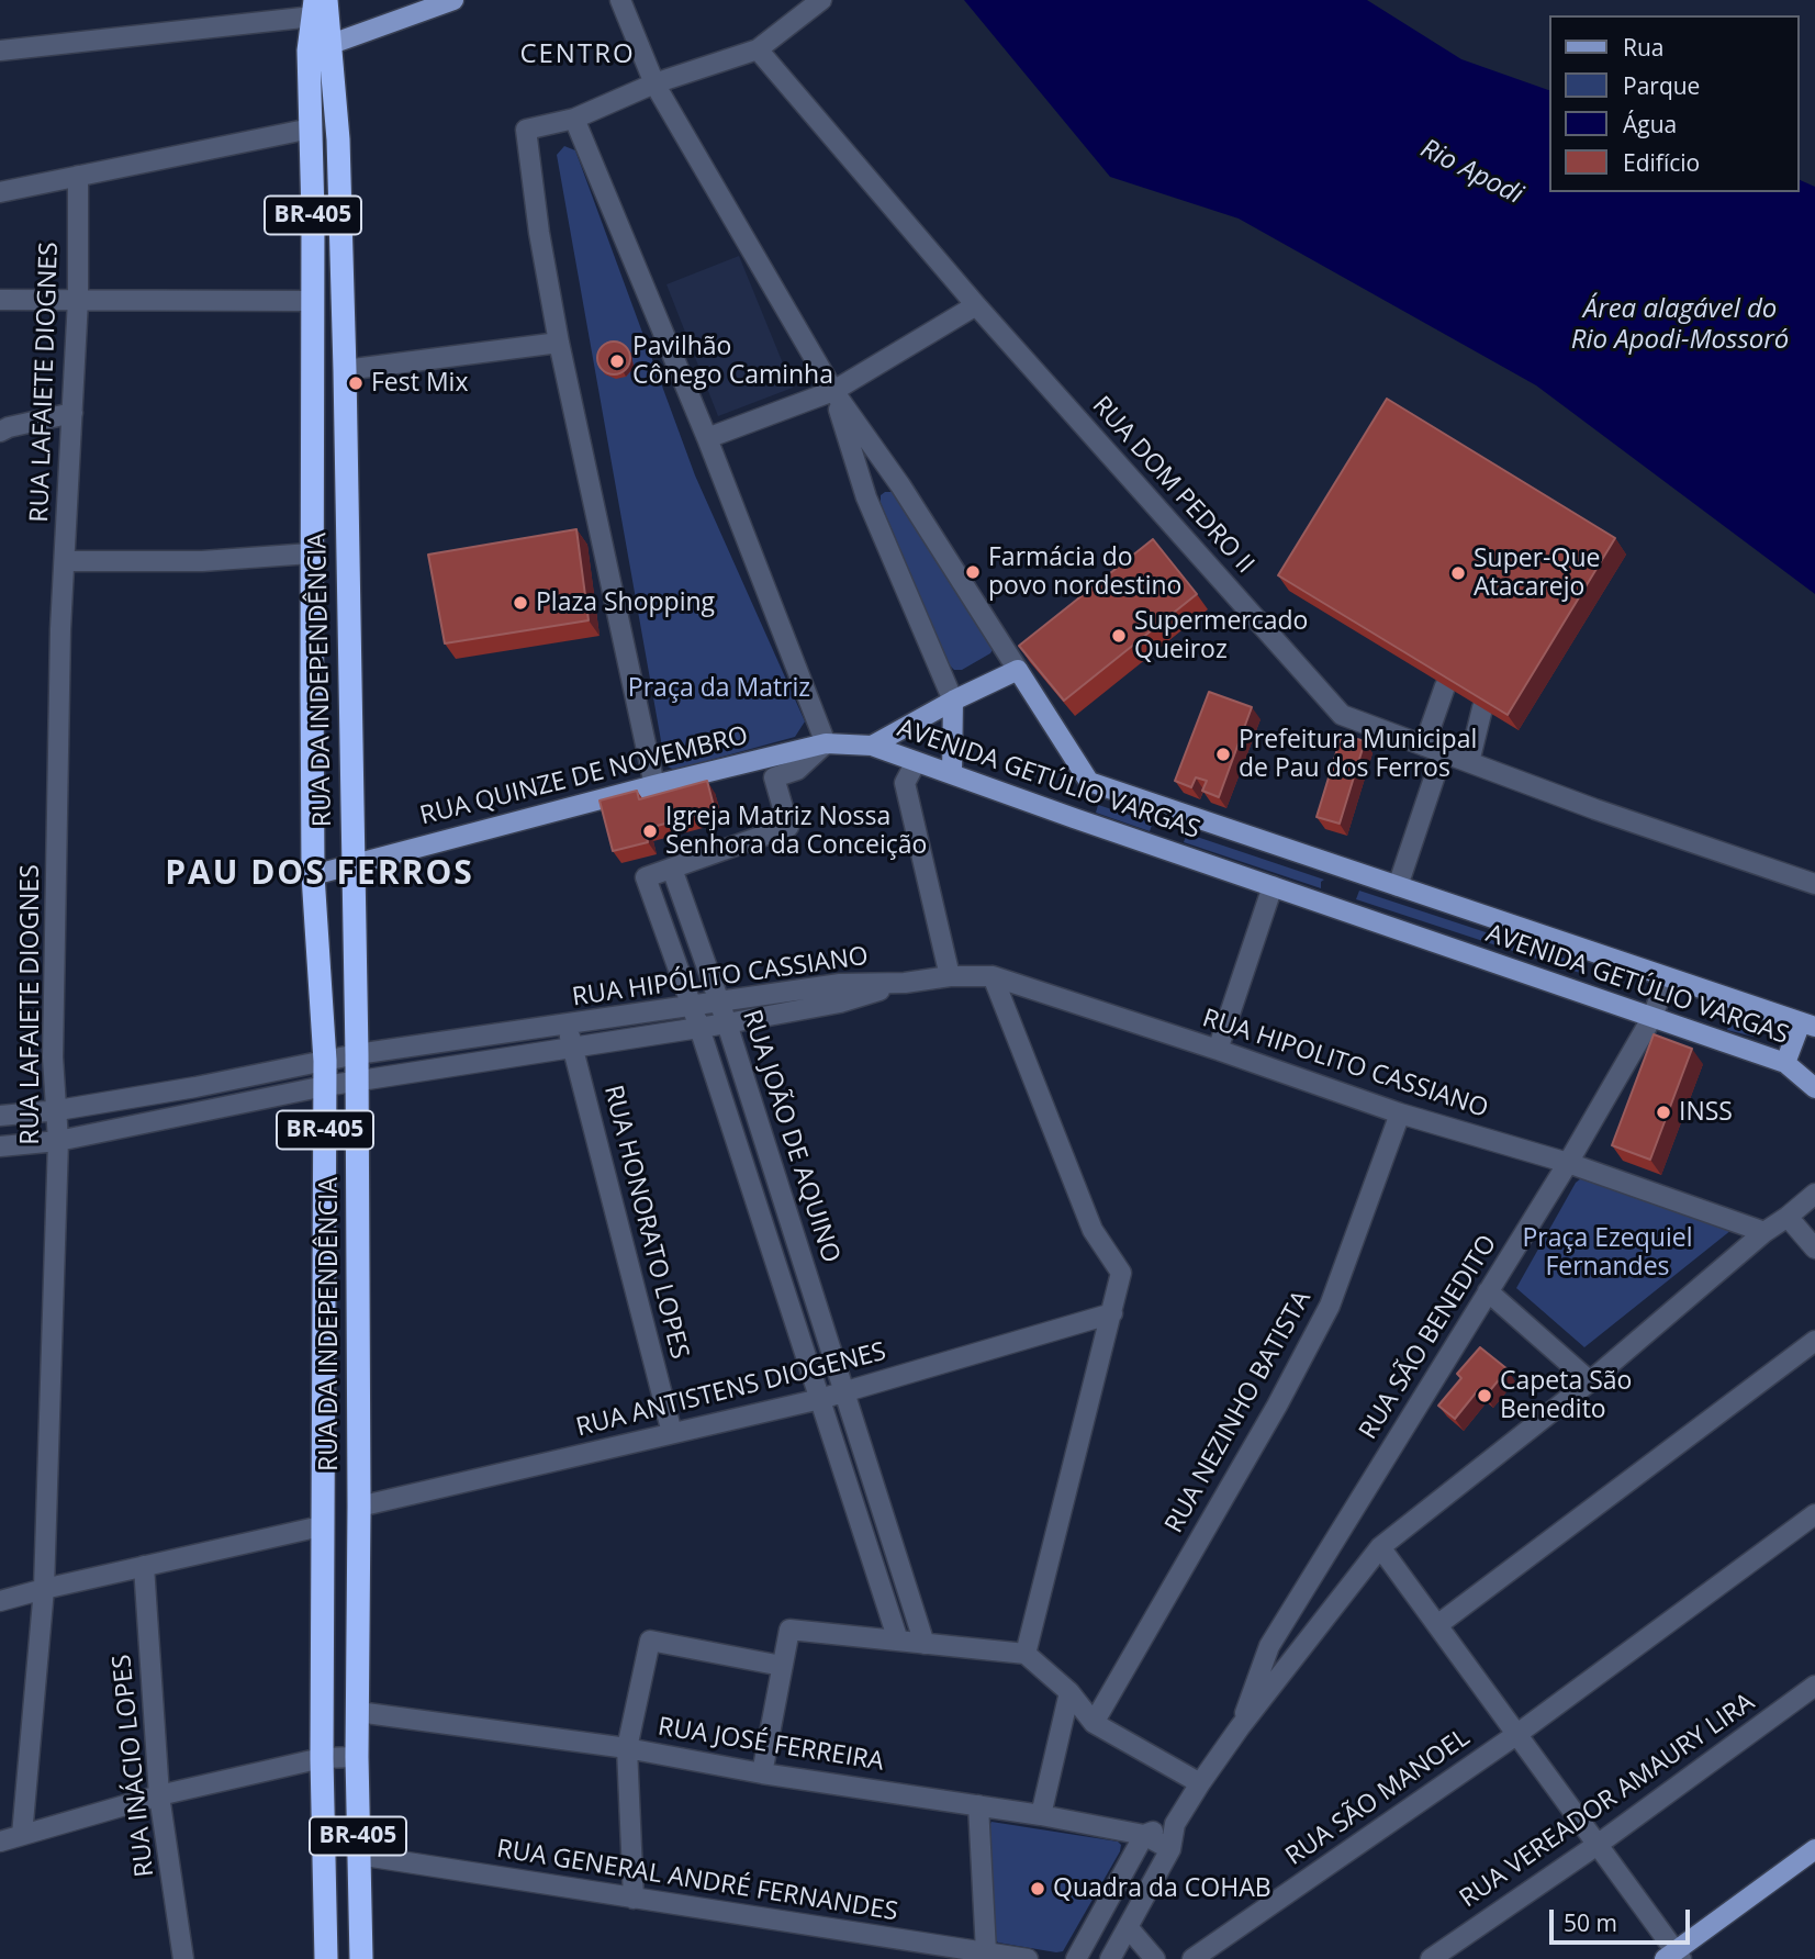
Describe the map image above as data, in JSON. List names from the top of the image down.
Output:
{
  "streets": {
    "highway": ["BR-405", "RUA DA INDEPENDÊNCIA"],
    "main road": ["RUA QUINZE DE NOVEMBRO", "AVENIDA GETÚLIO VARGAS"],
    "street": [
      "RUA LAFAIETE DIOGNES",
      "RUA DOM PEDRO II",
      "RUA HIPÓLITO CASSIANO",
      "RUA HIPOLITO CASSIANO",
      "RUA JOÃO DE AQUINO",
      "RUA HONORATO LOPES",
      "RUA SÃO BENEDITO",
      "RUA ANTISTENS DIOGENES",
      "RUA NEZINHO BATISTA",
      "RUA JOSÉ FERREIRA",
      "RUA INÁCIO LOPES",
      "RUA SÃO MANOEL",
      "RUA VEREADOR AMAURY LIRA",
      "RUA GENERAL ANDRÉ FERNANDES"
    ]
  },
  "crossings": [
    ["BR-405", "RUA DA INDEPENDÊNCIA"],
    ["RUA LAFAIETE DIOGNES", "RUA HIPÓLITO CASSIANO"],
    ["RUA DA INDEPENDÊNCIA", "RUA QUINZE DE NOVEMBRO"],
    ["RUA DA INDEPENDÊNCIA", "RUA HIPÓLITO CASSIANO"],
    ["RUA DA INDEPENDÊNCIA", "RUA ANTISTENS DIOGENES"],
    ["RUA DA INDEPENDÊNCIA", "RUA JOSÉ FERREIRA"],
    ["RUA DA INDEPENDÊNCIA", "RUA GENERAL ANDRÉ FERNANDES"],
    ["RUA QUINZE DE NOVEMBRO", "AVENIDA GETÚLIO VARGAS"],
    ["AVENIDA GETÚLIO VARGAS", "RUA SÃO BENEDITO"],
    ["RUA HIPÓLITO CASSIANO", "RUA HIPOLITO CASSIANO"],
    ["RUA HIPÓLITO CASSIANO", "RUA JOÃO DE AQUINO"],
    ["RUA HIPÓLITO CASSIANO", "RUA HONORATO LOPES"],
    ["RUA HIPOLITO CASSIANO", "RUA SÃO BENEDITO"],
    ["RUA HIPOLITO CASSIANO", "RUA NEZINHO BATISTA"],
    ["RUA JOÃO DE AQUINO", "RUA ANTISTENS DIOGENES"],
    ["RUA HONORATO LOPES", "RUA ANTISTENS DIOGENES"]
  ],
  "districts": ["CENTRO", "PAU DOS FERROS"],
  "water": ["Rio Apodi", "Área alagável do Rio Apodi-Mossoró"],
  "parks": ["Praça da Matriz", "Praça Ezequiel Fernandes"],
  "places": [
    "Pavilhão Cônego Caminha",
    "Fest Mix",
    "Farmácia do povo nordestino",
    "Super-Que Atacarejo",
    "Plaza Shopping",
    "Supermercado Queiroz",
    "Prefeitura Municipal de Pau dos Ferros",
    "Igreja Matriz Nossa Senhora da Conceição",
    "INSS",
    "Capeta São Benedito",
    "Quadra da COHAB"
  ],
  "legend": [
    "Rua",
    "Parque",
    "Água",
    "Edifício"
  ],
  "scale_bar": "50 m"
}
